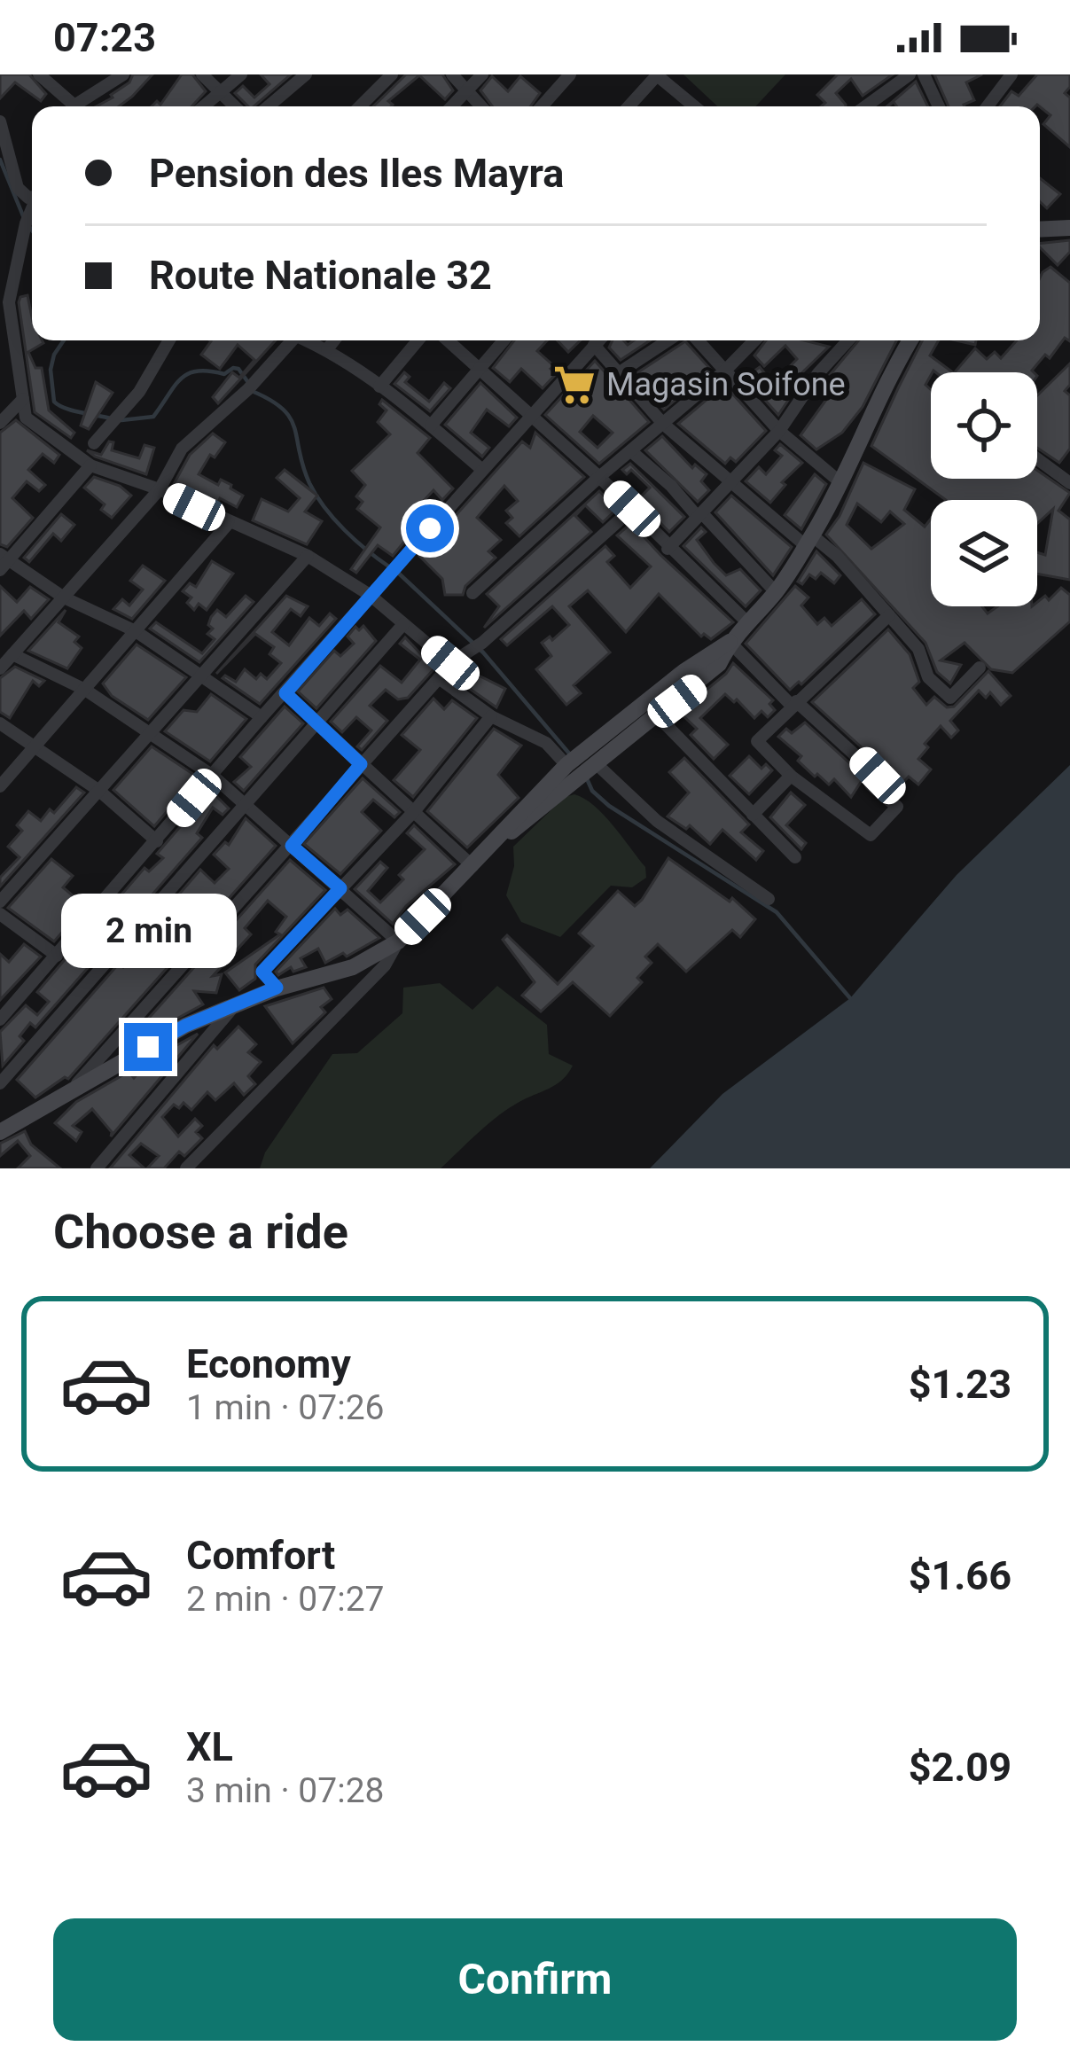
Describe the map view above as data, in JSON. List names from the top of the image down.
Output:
{
  "places": {
    "supermarket": ["Magasin Soifone"]
  },
  "page": {
    "status": "07:23",
    "banner": ["Pension des Iles Mayra", "Route Nationale 32"],
    "bubble": "2 min",
    "heading": "Choose a ride",
    "list": [
      {
        "name": "Economy",
        "note": "1 min · 07:26",
        "value": "$1.23"
      },
      {
        "name": "Comfort",
        "note": "2 min · 07:27",
        "value": "$1.66"
      },
      {
        "name": "XL",
        "note": "3 min · 07:28",
        "value": "$2.09"
      }
    ],
    "buttons": "Confirm"
  }
}
